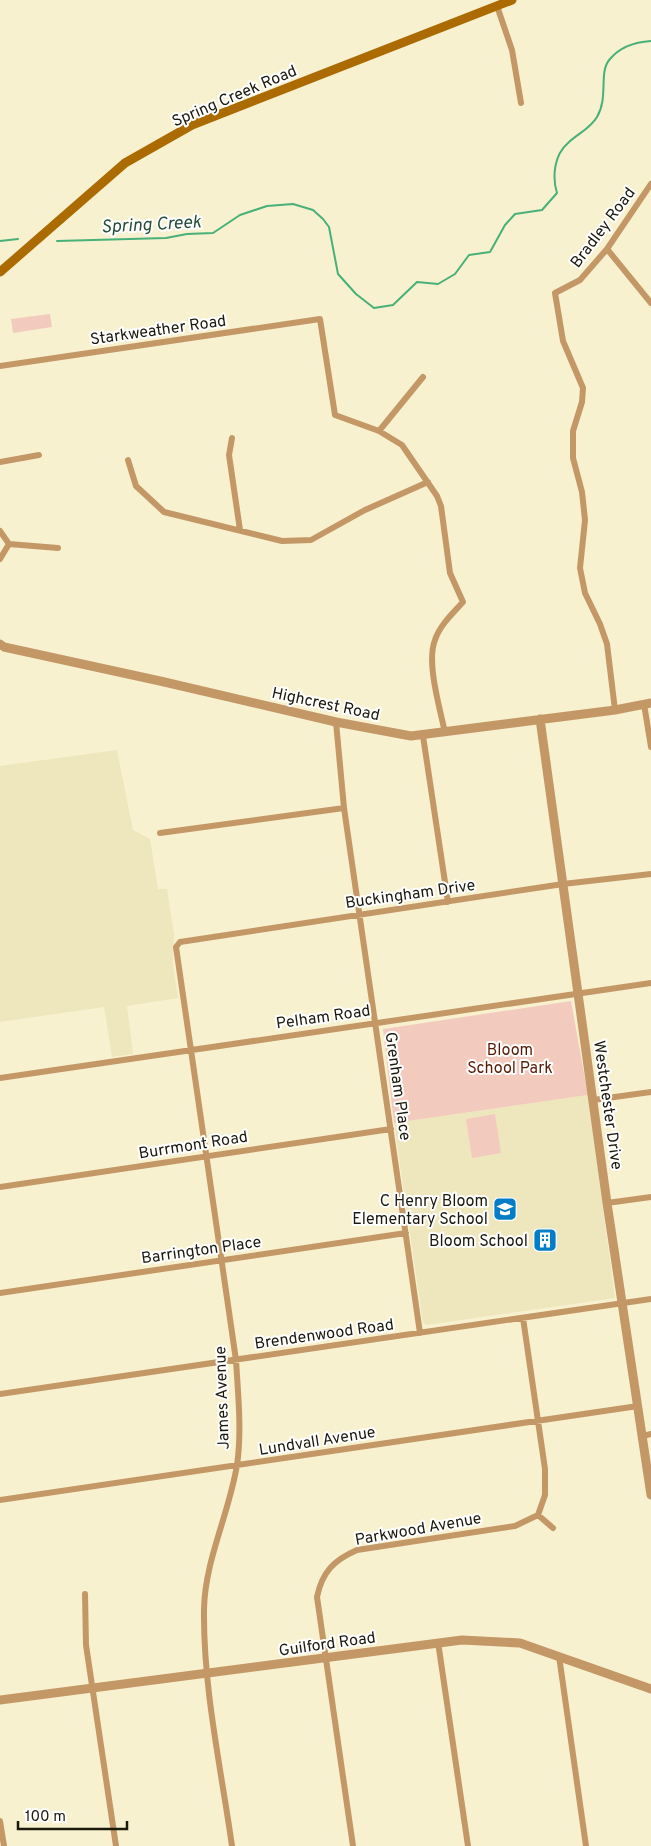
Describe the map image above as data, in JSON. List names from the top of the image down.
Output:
{
  "streets": {
    "main road": ["Spring Creek Road"],
    "street": [
      "Bradley Road",
      "Starkweather Road",
      "Highcrest Road",
      "Buckingham Drive",
      "Pelham Road",
      "Grenham Place",
      "Westchester Drive",
      "Burrmont Road",
      "Barrington Place",
      "Brendenwood Road",
      "James Avenue",
      "Lundvall Avenue",
      "Parkwood Avenue",
      "Guilford Road"
    ]
  },
  "crossings": [
    ["Bradley Road", "Highcrest Road"],
    ["Highcrest Road", "Grenham Place"],
    ["Highcrest Road", "Westchester Drive"],
    ["Buckingham Drive", "Grenham Place"],
    ["Buckingham Drive", "Westchester Drive"],
    ["Buckingham Drive", "James Avenue"],
    ["Pelham Road", "Grenham Place"],
    ["Pelham Road", "Westchester Drive"],
    ["Pelham Road", "James Avenue"],
    ["Grenham Place", "Burrmont Road"],
    ["Grenham Place", "Barrington Place"],
    ["Grenham Place", "Brendenwood Road"],
    ["Westchester Drive", "Brendenwood Road"],
    ["Westchester Drive", "Lundvall Avenue"],
    ["Burrmont Road", "James Avenue"],
    ["Barrington Place", "James Avenue"],
    ["Brendenwood Road", "James Avenue"],
    ["James Avenue", "Lundvall Avenue"],
    ["James Avenue", "Guilford Road"],
    ["Parkwood Avenue", "Guilford Road"]
  ],
  "water": ["Spring Creek"],
  "parks": ["Bloom School Park"],
  "places": {
    "school or university": ["C Henry Bloom Elementary School"],
    "building": ["Bloom School"]
  },
  "scale_bar": "100 m"
}
